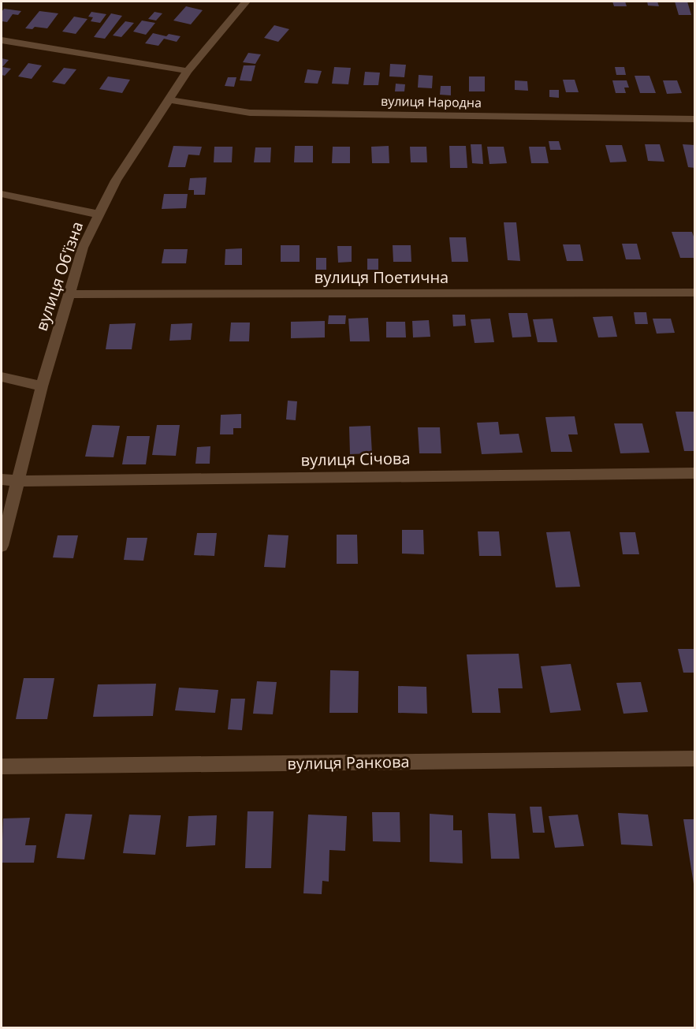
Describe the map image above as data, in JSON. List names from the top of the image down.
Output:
{
  "streets": {
    "street": [
      "вулиця Народна",
      "вулиця Об'їзна",
      "вулиця Поетична",
      "вулиця Січова",
      "вулиця Ранкова"
    ]
  },
  "crossings": [
    ["вулиця Народна", "вулиця Об'їзна"],
    ["вулиця Об'їзна", "вулиця Поетична"],
    ["вулиця Об'їзна", "вулиця Січова"]
  ]
}
